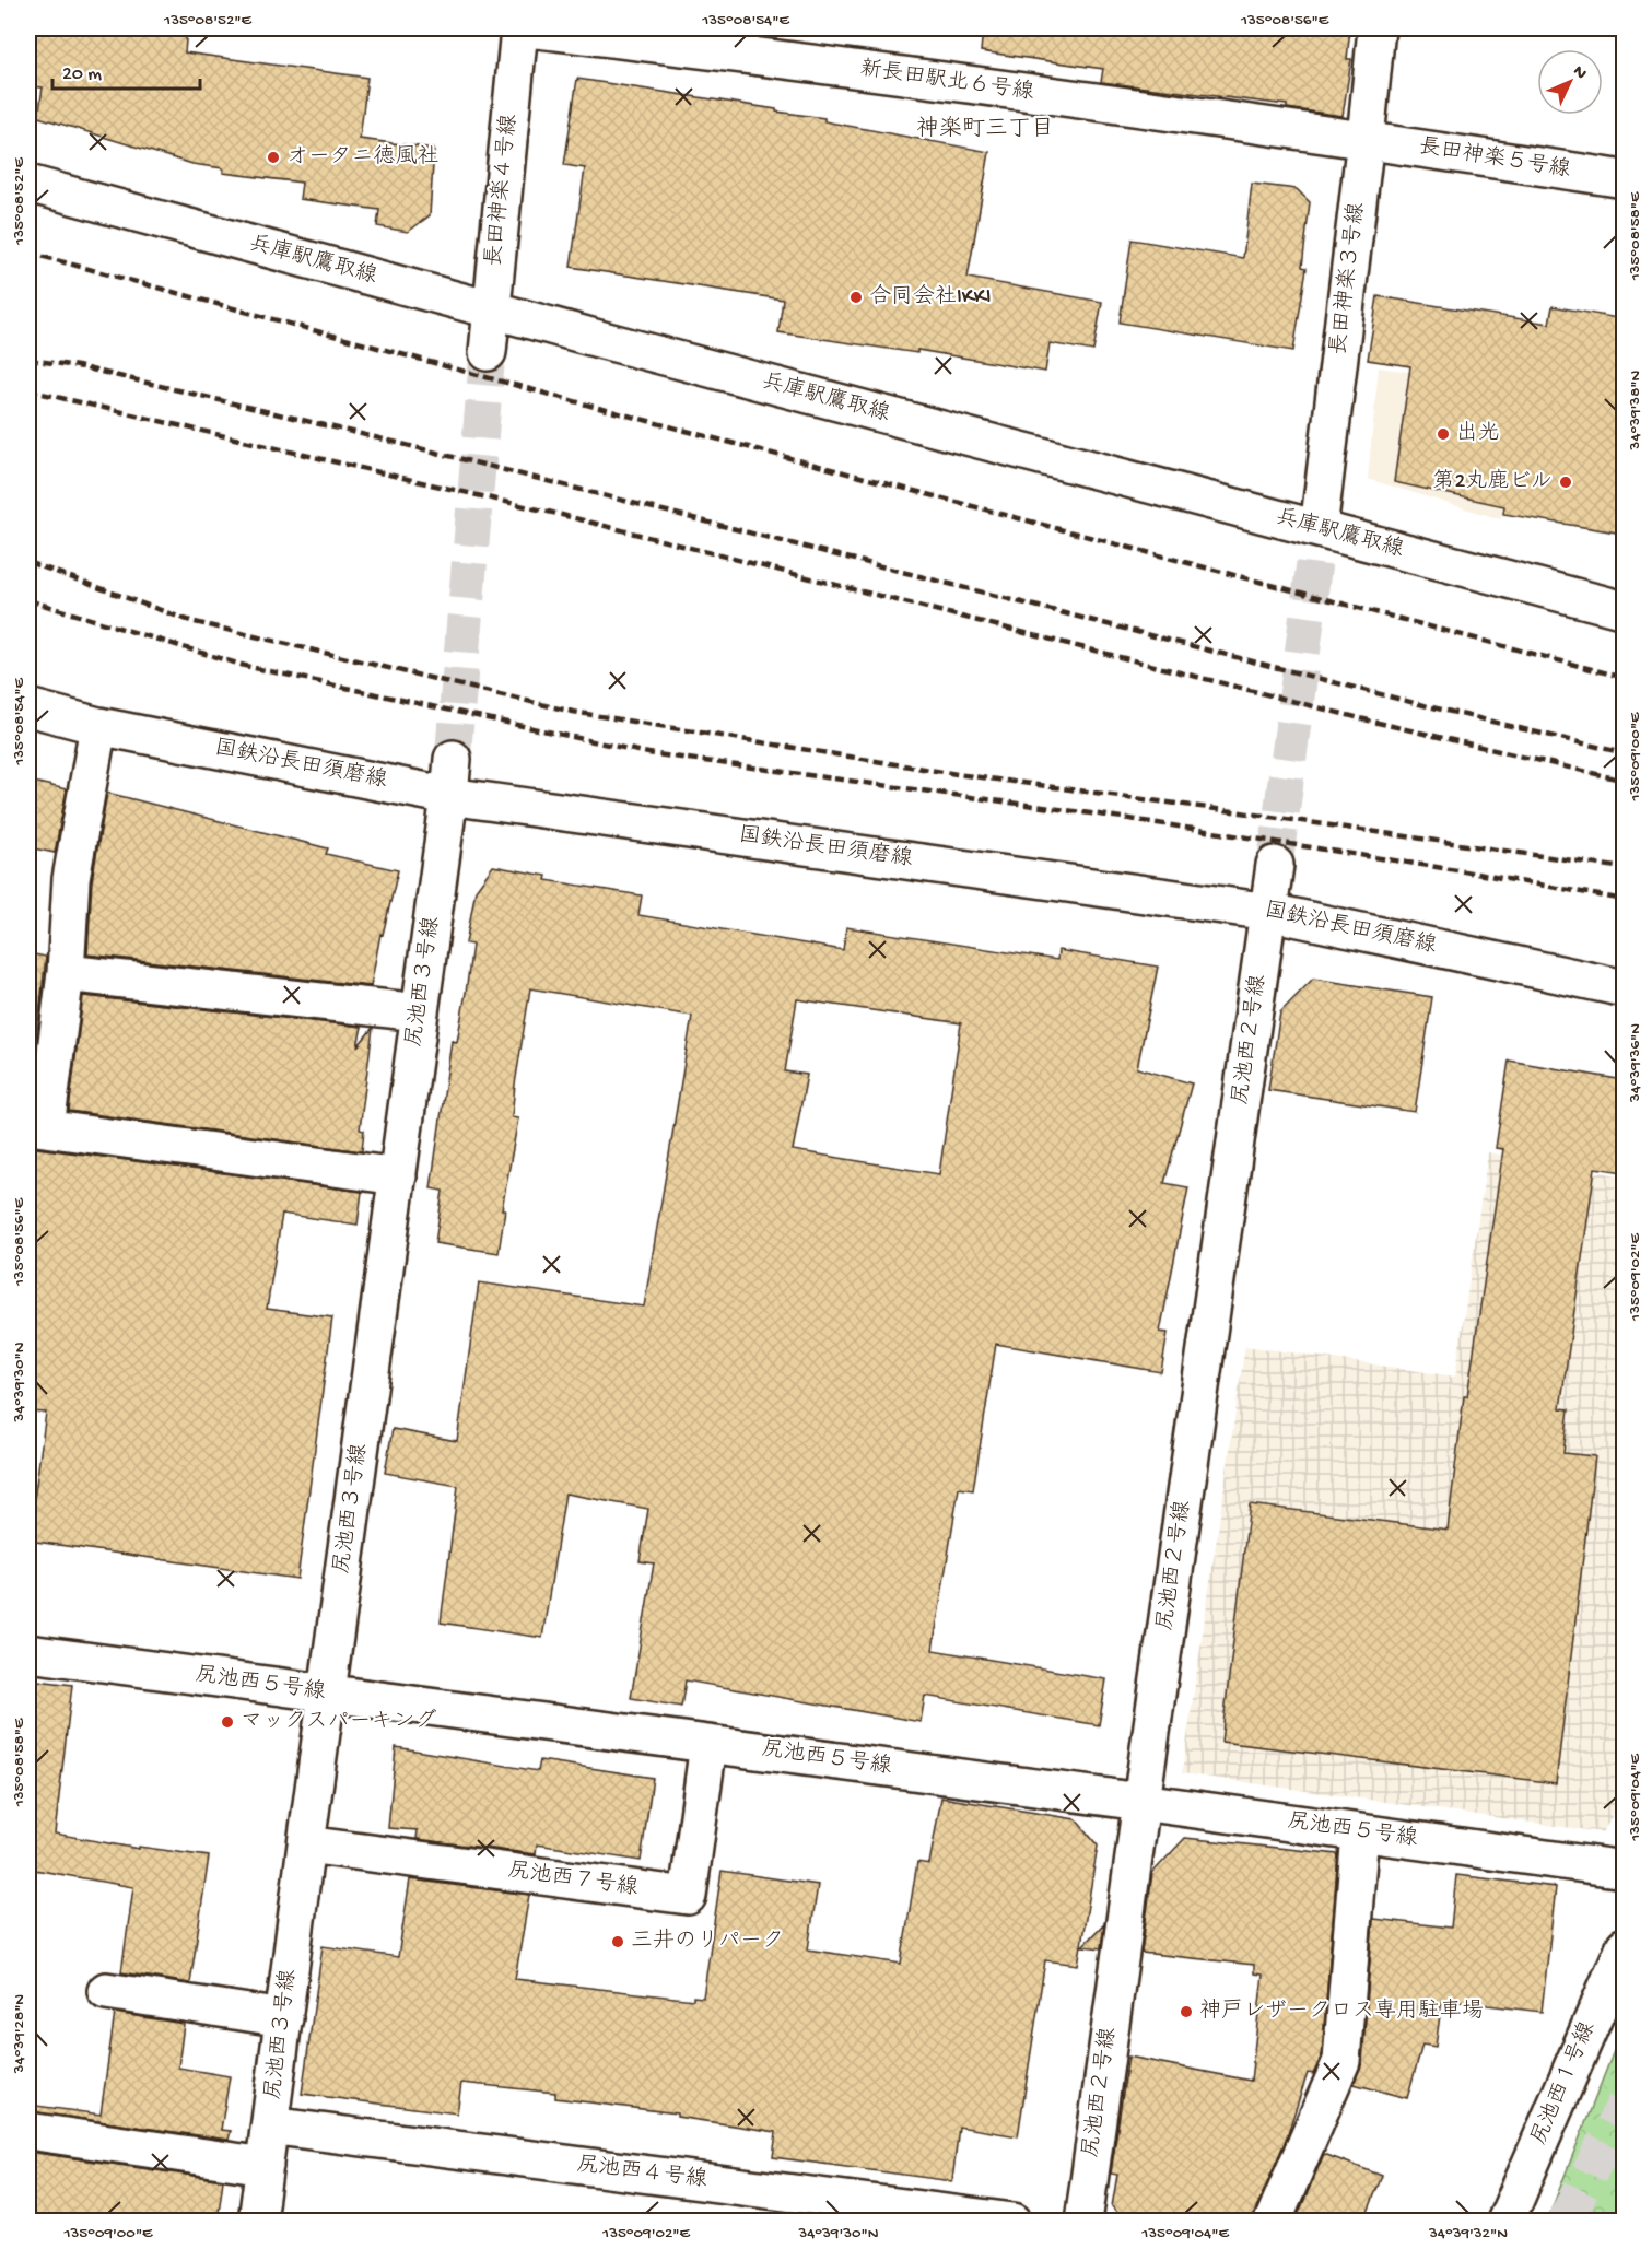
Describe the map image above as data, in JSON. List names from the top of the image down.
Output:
{
  "streets": {
    "street": [
      "新長田駅北６号線",
      "長田神楽５号線",
      "長田神楽４号線",
      "兵庫駅鷹取線",
      "長田神楽３号線",
      "国鉄沿長田須磨線",
      "尻池西３号線",
      "尻池西２号線",
      "尻池西５号線",
      "尻池西７号線",
      "尻池西１号線",
      "尻池西４号線"
    ]
  },
  "crossings": [
    ["新長田駅北６号線", "長田神楽５号線"],
    ["新長田駅北６号線", "長田神楽３号線"],
    ["長田神楽５号線", "長田神楽３号線"],
    ["長田神楽４号線", "兵庫駅鷹取線"],
    ["兵庫駅鷹取線", "長田神楽３号線"],
    ["国鉄沿長田須磨線", "尻池西３号線"],
    ["国鉄沿長田須磨線", "尻池西２号線"],
    ["尻池西３号線", "尻池西５号線"],
    ["尻池西３号線", "尻池西７号線"],
    ["尻池西３号線", "尻池西４号線"],
    ["尻池西２号線", "尻池西５号線"],
    ["尻池西５号線", "尻池西７号線"]
  ],
  "districts": ["神楽町三丁目"],
  "places": [
    "オータニ徳風社",
    "合同会社IKKI",
    "出光",
    "第2丸鹿ビル",
    "マックスパーキング",
    "三井のリパーク",
    "神戸レザークロス専用駐車場"
  ],
  "scale_bar": "20 m",
  "north": "top right",
  "coordinates": [
    "135°08'52\"E",
    "135°08'54\"E",
    "135°08'56\"E",
    "135°08'58\"E",
    "34°39'38\"N",
    "135°09'00\"E",
    "34°39'36\"N",
    "135°09'02\"E",
    "34°39'30\"N",
    "135°09'04\"E",
    "34°39'28\"N",
    "34°39'32\"N"
  ]
}
